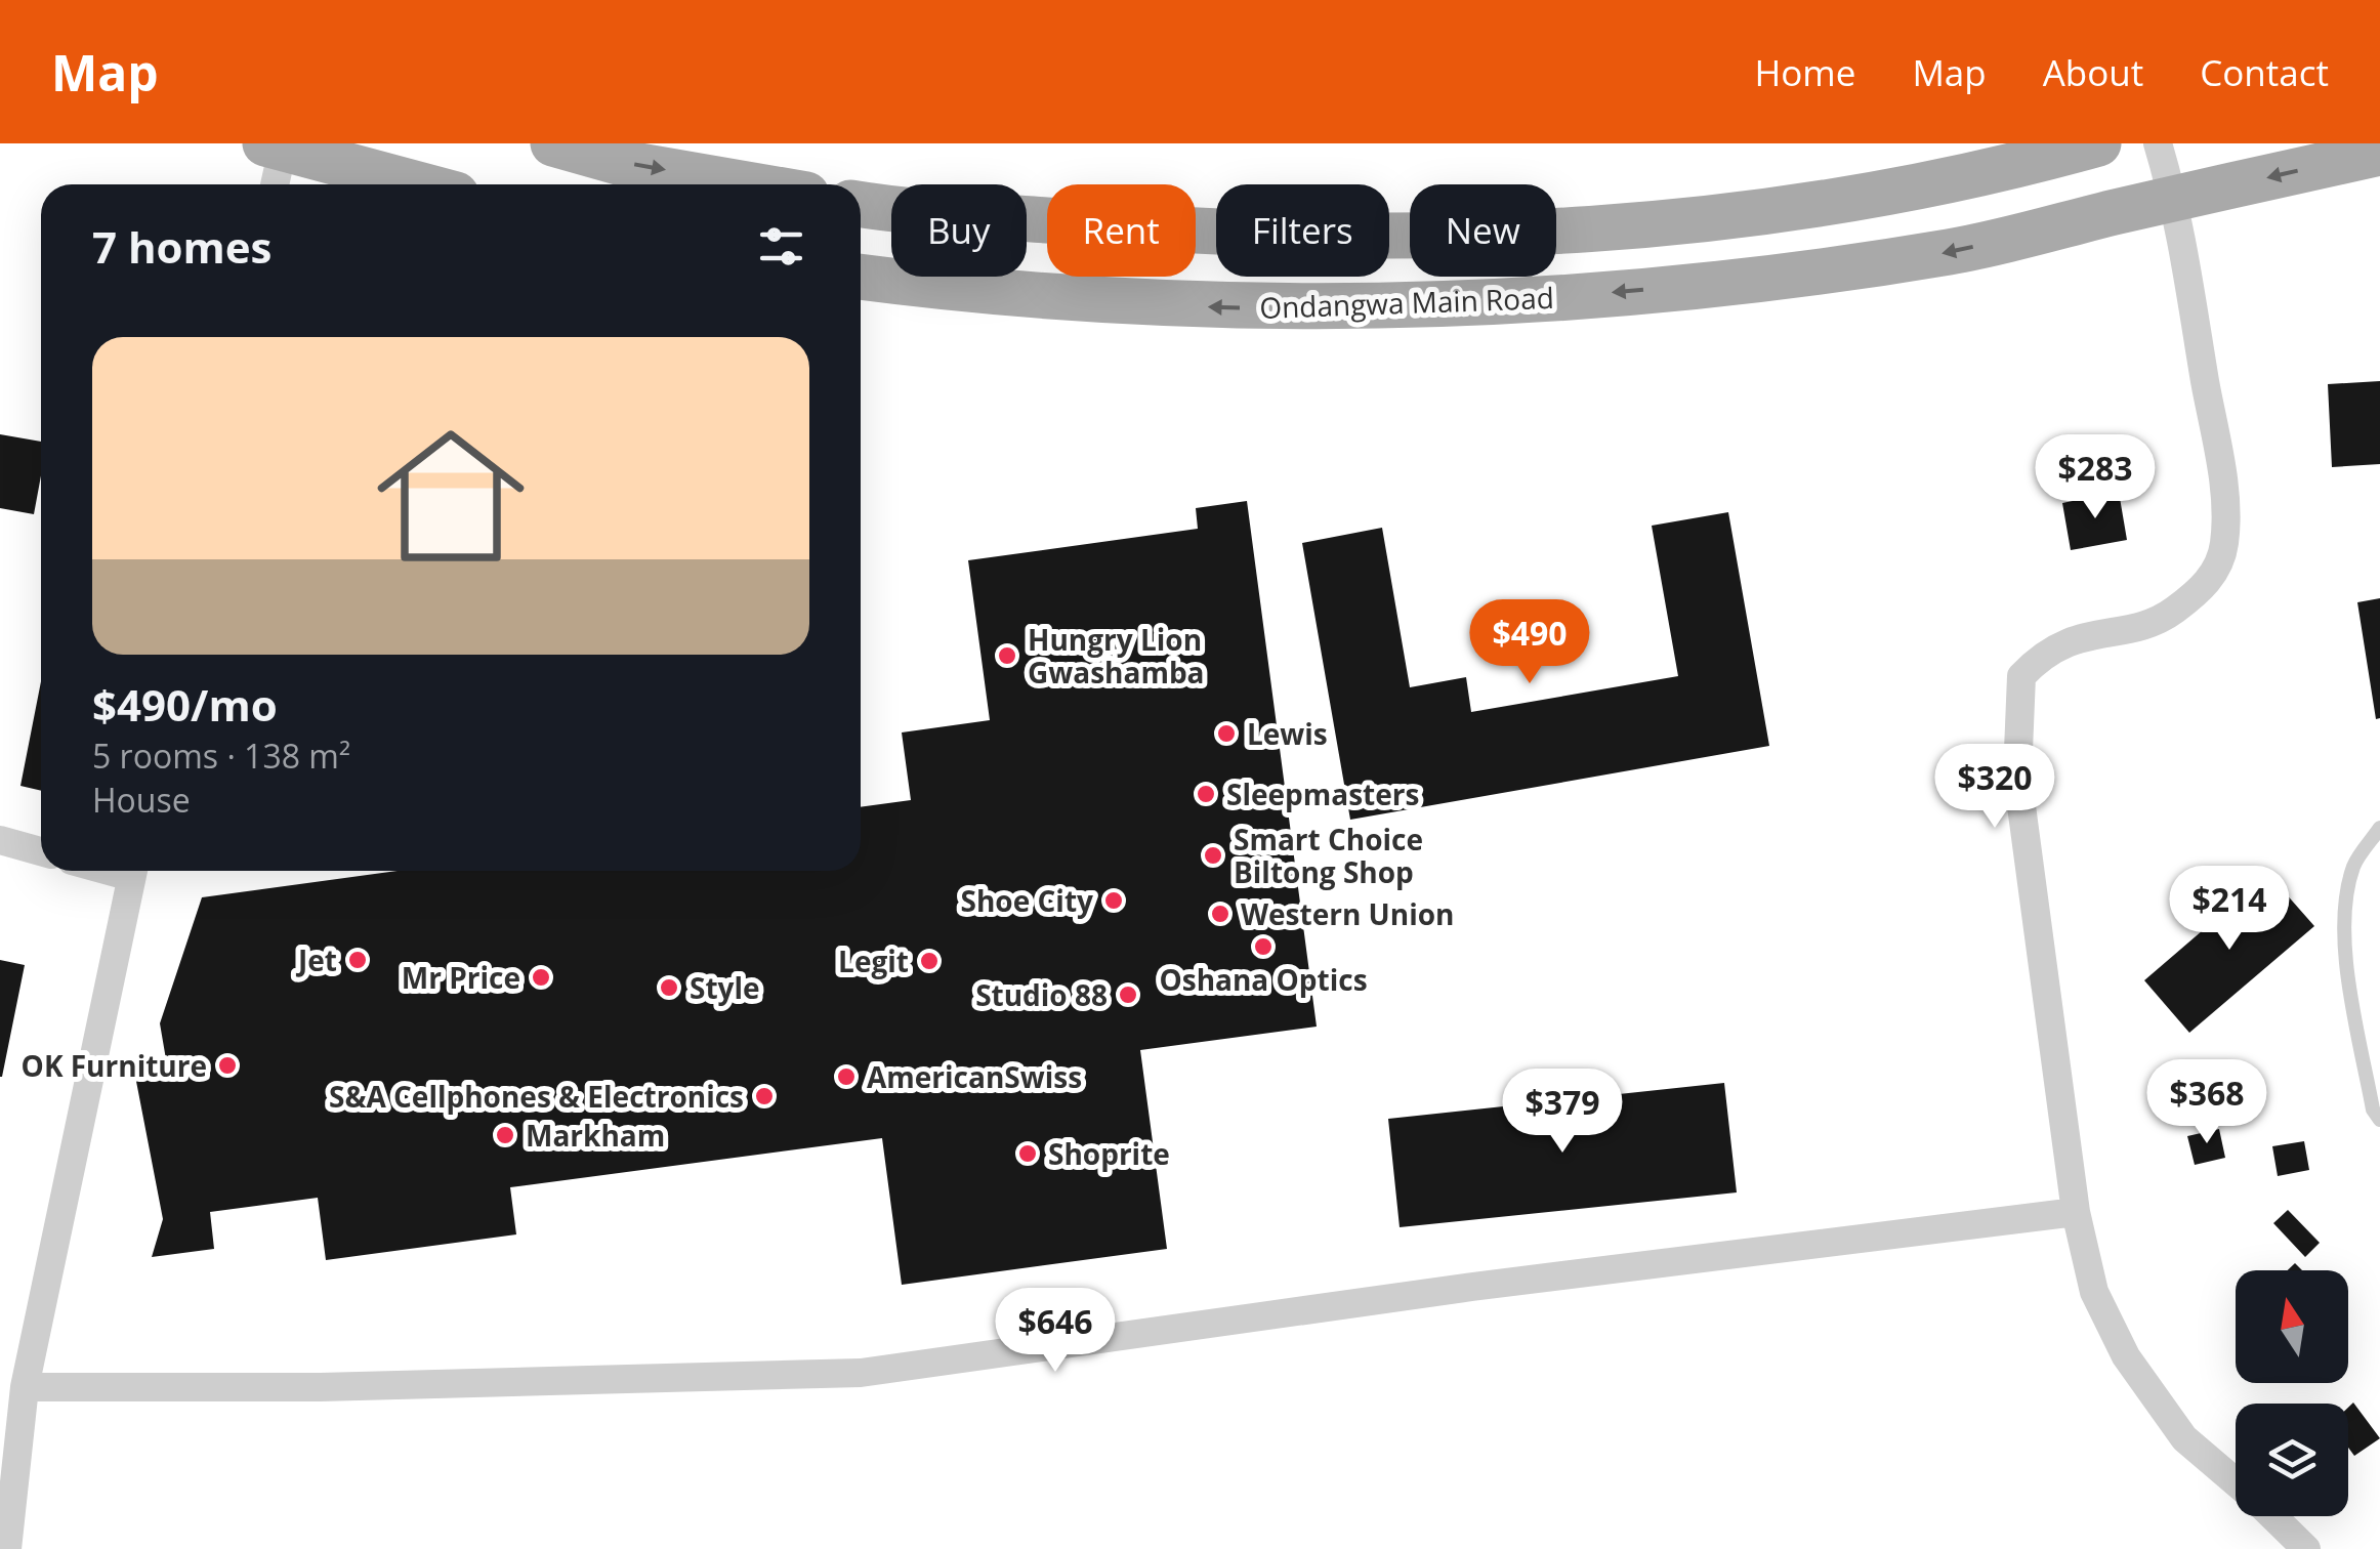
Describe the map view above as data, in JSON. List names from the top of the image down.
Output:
{
  "streets": {
    "main road": ["Ondangwa Main Road"]
  },
  "places": [
    "Hungry Lion Gwashamba",
    "Lewis",
    "Sleepmasters",
    "Smart Choice Biltong Shop",
    "Shoe City",
    "Western Union",
    "Oshana Optics",
    "Jet",
    "Legit",
    "Mr Price",
    "Style",
    "Studio 88",
    "OK Furniture",
    "AmericanSwiss",
    "S&A Cellphones & Electronics",
    "Markham",
    "Shoprite"
  ],
  "north": "top",
  "page": {
    "header": "Map",
    "nav": [
      "Home",
      "Map",
      "About",
      "Contact"
    ],
    "chip": [
      "Buy",
      "Rent",
      "Filters",
      "New"
    ],
    "heading": "7 homes",
    "list": [
      {
        "name": "$490/mo",
        "note": "5 rooms · 138 m² · House"
      }
    ],
    "price": [
      "$283",
      "$490",
      "$320",
      "$214",
      "$368",
      "$379",
      "$646"
    ]
  }
}
